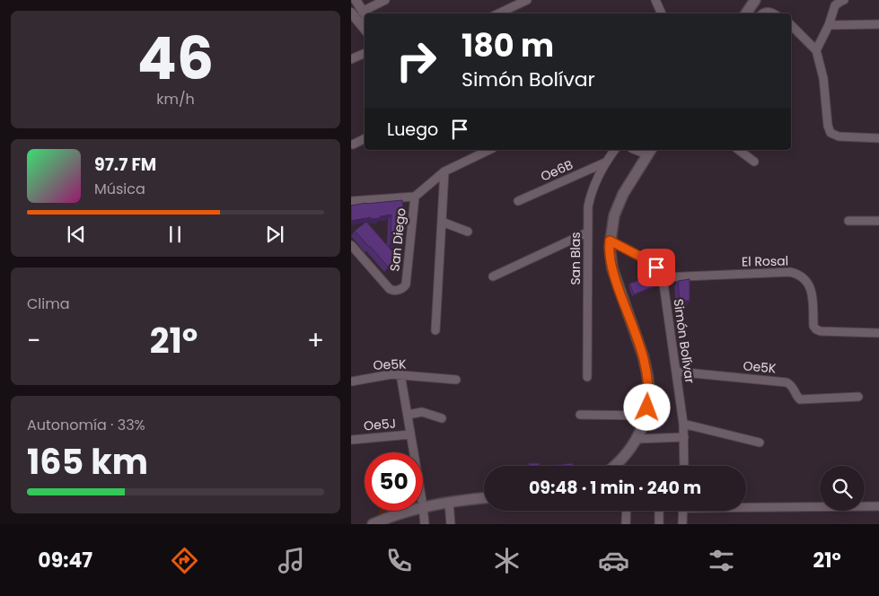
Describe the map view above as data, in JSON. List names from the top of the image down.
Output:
{
  "streets": {
    "street": [
      "Oe6B",
      "San Diego",
      "San Blas",
      "El Rosal",
      "Simón Bolívar",
      "Oe5K",
      "Oe5J"
    ]
  },
  "crossings": [
    ["Oe6B", "San Blas"],
    ["El Rosal", "Simón Bolívar"],
    ["Simón Bolívar", "Oe5K"]
  ],
  "page": {
    "tile": [
      ["46", "km/h"],
      "Clima",
      ["Autonomía · 33%", "165 km"]
    ],
    "turn": ["180 m", "Simón Bolívar"],
    "then": "Luego",
    "song": ["97.7 FM", "Música"],
    "heat": ["−", "21°", "+"],
    "limit": "50",
    "trip": "09:48 · 1 min · 240 m",
    "tabs": ["09:47", "21°"]
  }
}
